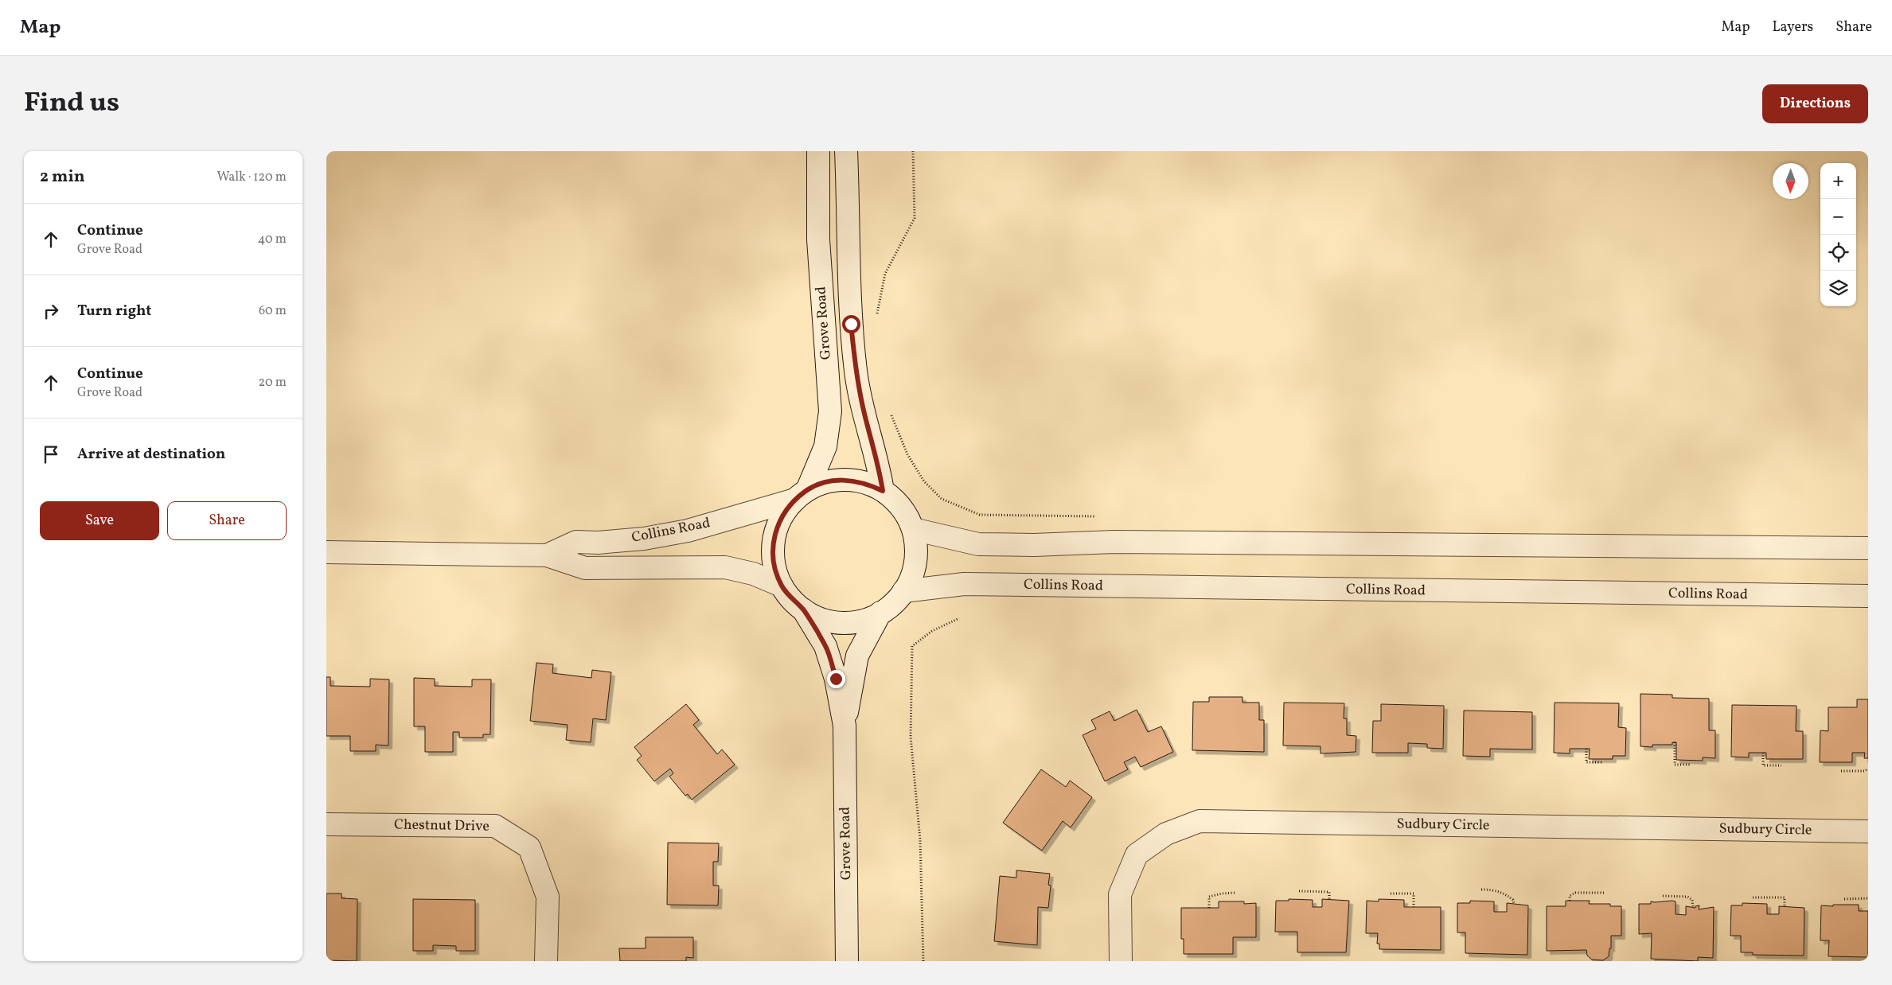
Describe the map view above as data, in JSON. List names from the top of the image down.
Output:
{
  "streets": {
    "street": [
      "Grove Road",
      "Collins Road",
      "Sudbury Circle",
      "Chestnut Drive"
    ]
  },
  "crossings": [
    ["Grove Road", "Collins Road"]
  ],
  "north": "bottom",
  "page": {
    "header": "Map",
    "nav": ["Map", "Layers", "Share"],
    "title": "Find us",
    "buttons": [
      "Directions",
      ["Save", "Share"]
    ],
    "heading": ["2 min", "Walk · 120 m"],
    "map_buttons": ["+", "−"],
    "list": [
      ["Continue", "Grove Road", "40 m"],
      ["Turn right", "60 m"],
      ["Continue", "Grove Road", "20 m"],
      "Arrive at destination"
    ]
  }
}
